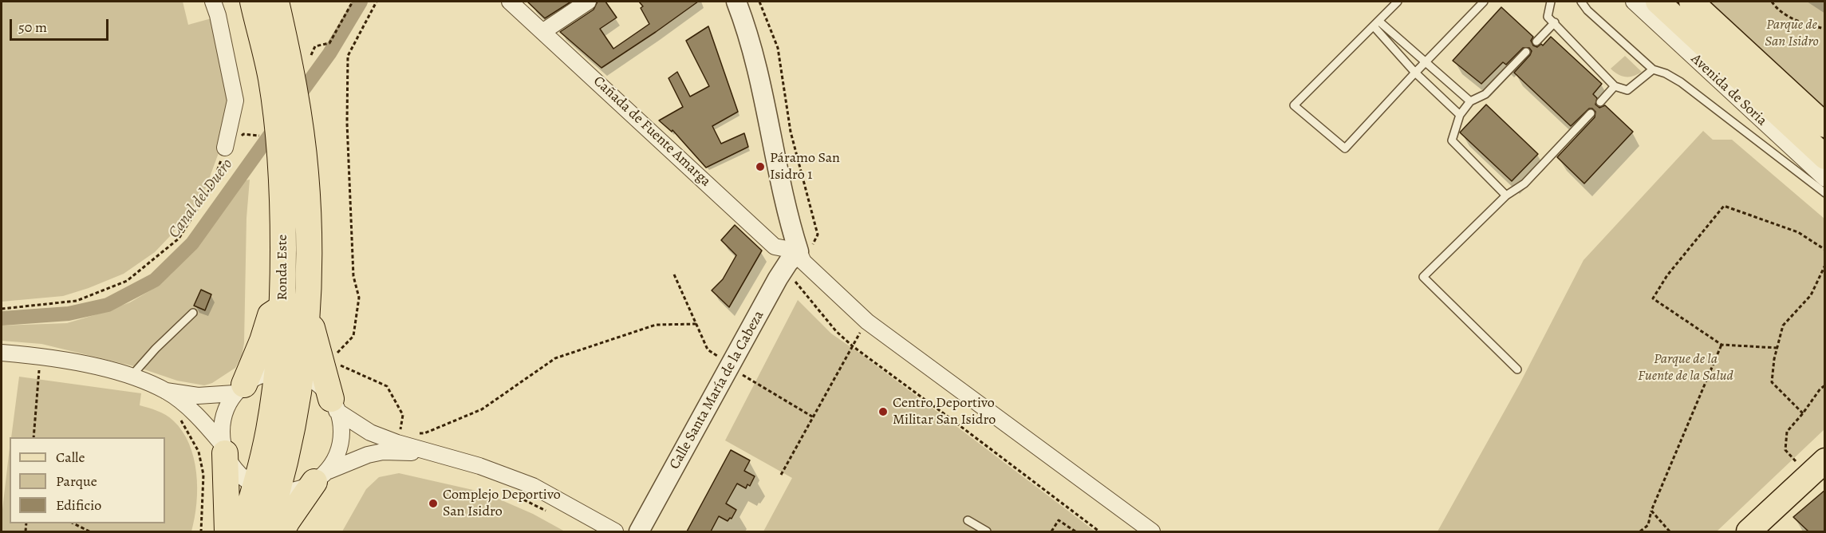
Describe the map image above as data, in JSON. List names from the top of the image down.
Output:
{
  "streets": {
    "highway": ["Ronda Este"],
    "main road": ["Avenida de Soria"],
    "street": ["Cañada de Fuente Amarga", "Calle Santa María de la Cabeza"]
  },
  "crossings": [
    ["Cañada de Fuente Amarga", "Calle Santa María de la Cabeza"]
  ],
  "water": ["Canal del Duero"],
  "parks": ["Parque de San Isidro", "Parque de la Fuente de la Salud"],
  "places": ["Páramo San Isidro 1", "Centro Deportivo Militar San Isidro", "Complejo Deportivo San Isidro"],
  "legend": ["Calle", "Parque", "Edificio"],
  "scale_bar": "50 m"
}
